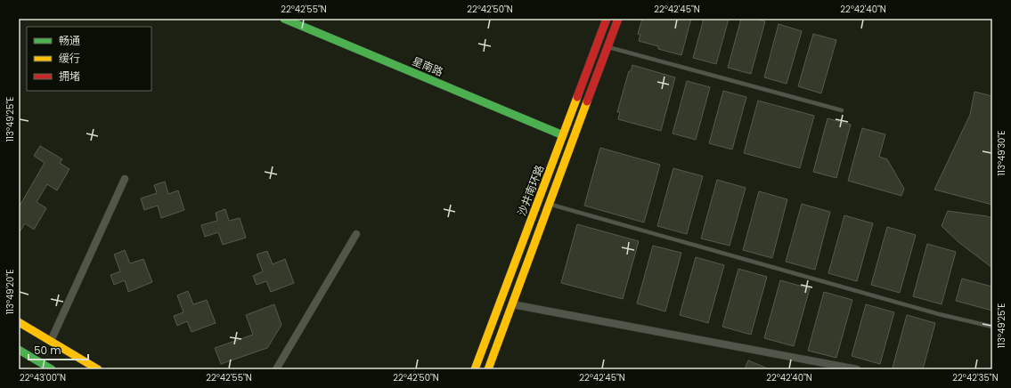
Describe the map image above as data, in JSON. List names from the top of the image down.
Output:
{
  "streets": {
    "main road": ["星南路", "沙井南环路"]
  },
  "crossings": [
    ["星南路", "沙井南环路"]
  ],
  "legend": ["畅通", "缓行", "拥堵"],
  "scale_bar": "50 m",
  "coordinates": [
    "22°42'55\"N",
    "22°42'50\"N",
    "22°42'45\"N",
    "22°42'40\"N",
    "113°49'25\"E",
    "113°49'30\"E",
    "113°49'20\"E",
    "22°43'00\"N",
    "22°42'35\"N"
  ]
}
